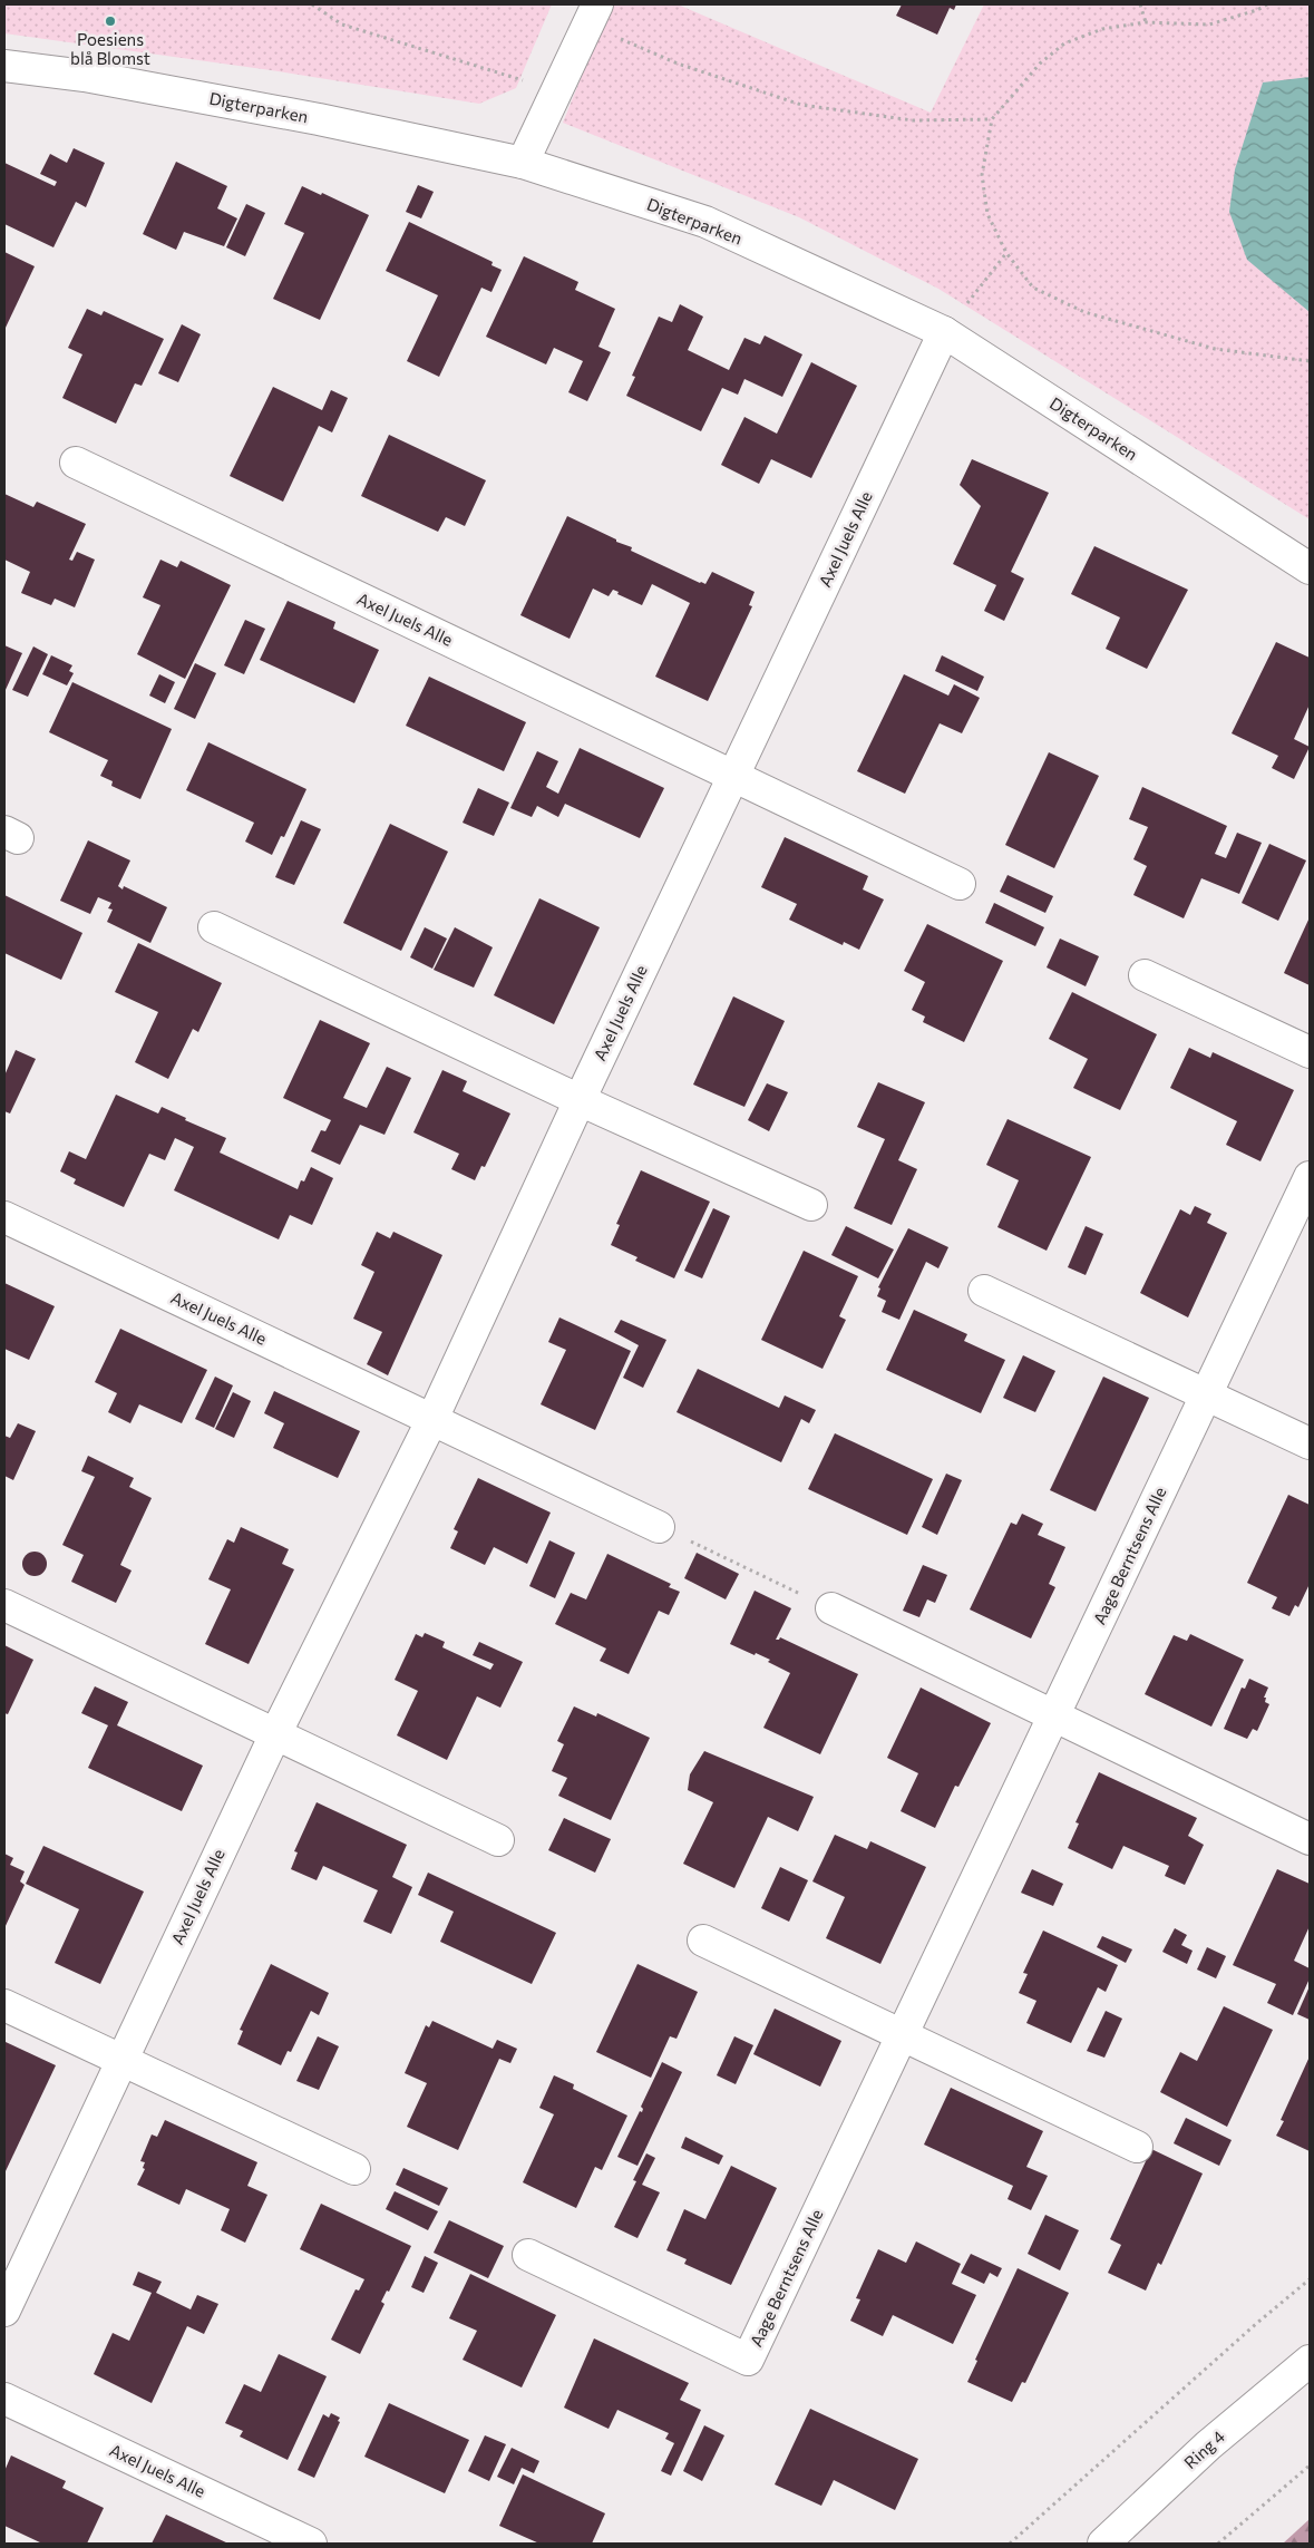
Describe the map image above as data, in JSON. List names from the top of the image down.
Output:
{
  "streets": {
    "street": [
      "Digterparken",
      "Axel Juels Alle",
      "Aage Berntsens Alle",
      "Ring 4"
    ]
  },
  "crossings": [
    ["Digterparken", "Axel Juels Alle"]
  ],
  "places": ["Poesiens blå Blomst"]
}
